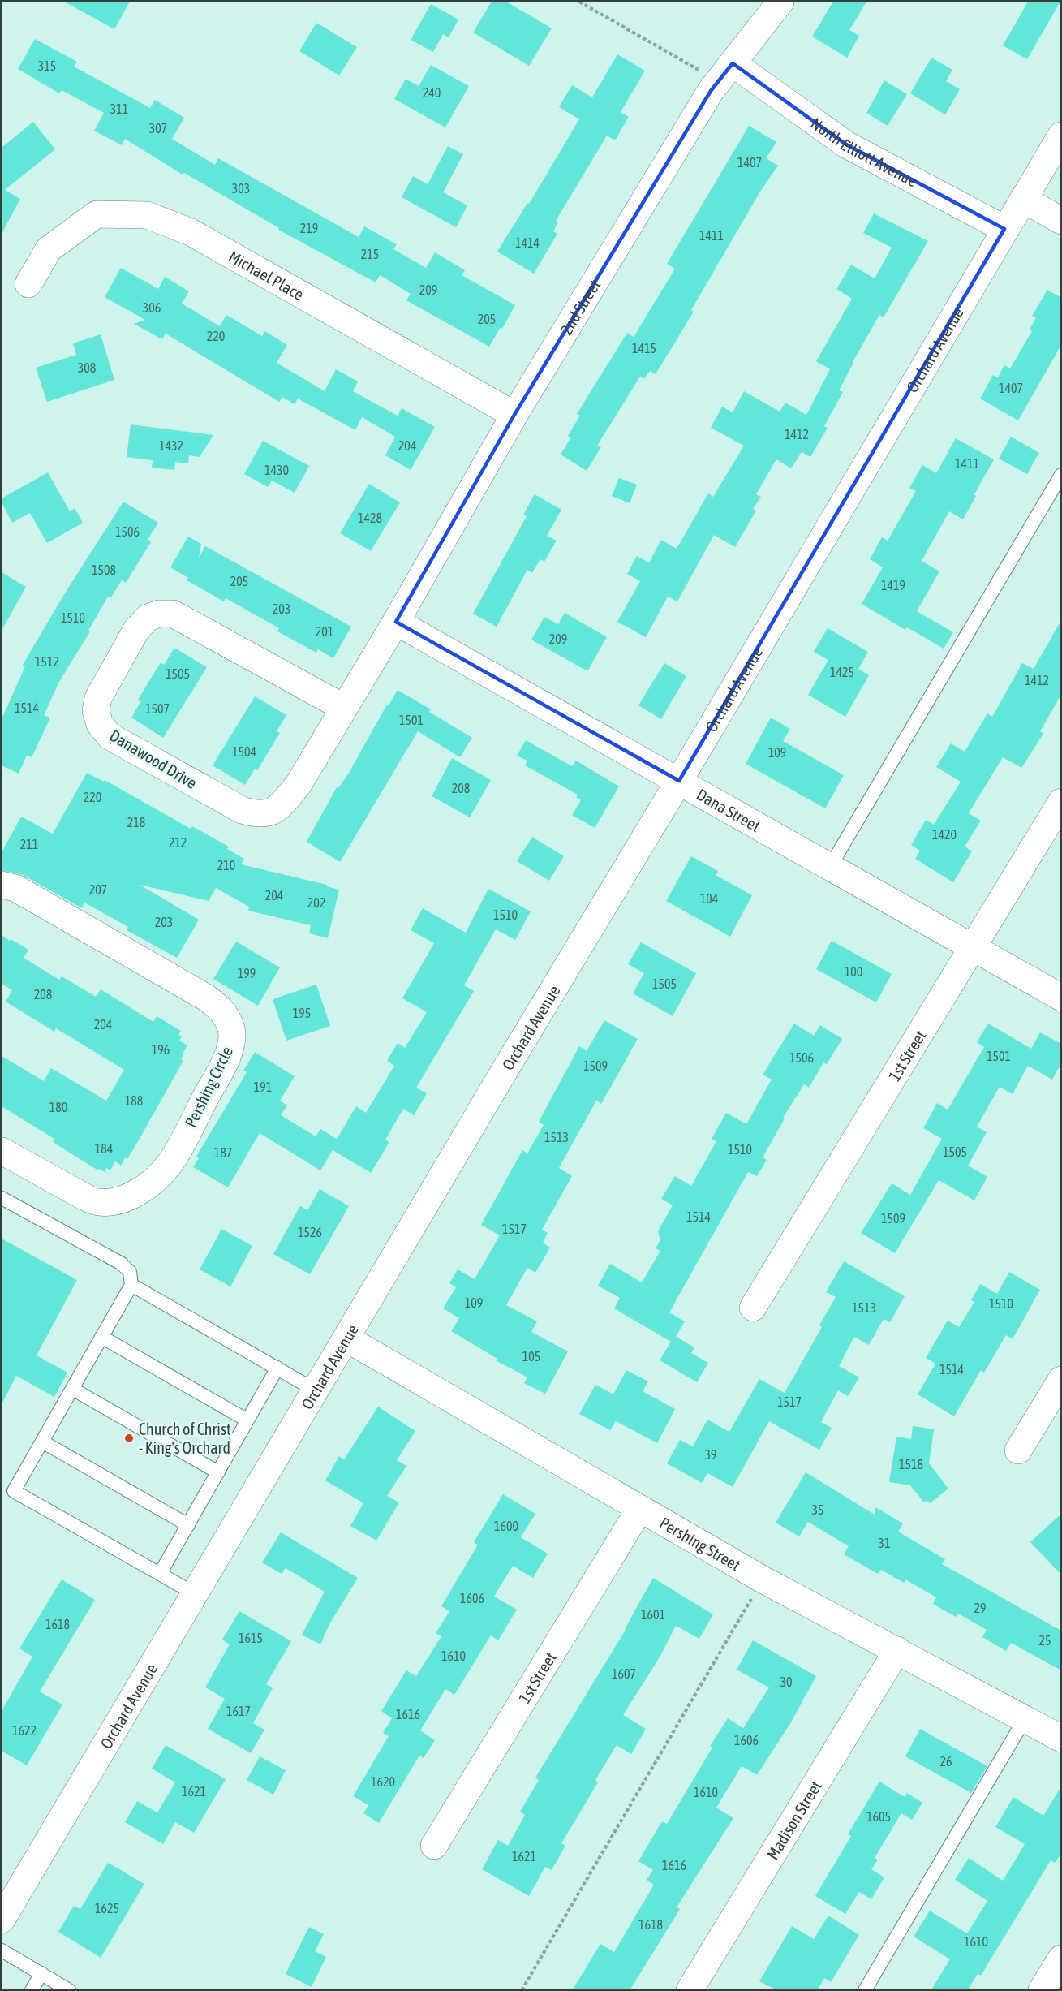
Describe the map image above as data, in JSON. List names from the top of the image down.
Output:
{
  "streets": {
    "street": [
      "North Elliott Avenue",
      "Michael Place",
      "2nd Street",
      "Orchard Avenue",
      "Danawood Drive",
      "Dana Street",
      "1st Street",
      "Pershing Circle",
      "Pershing Street",
      "Madison Street"
    ]
  },
  "crossings": [
    ["North Elliott Avenue", "2nd Street"],
    ["North Elliott Avenue", "Orchard Avenue"],
    ["Michael Place", "2nd Street"],
    ["2nd Street", "Danawood Drive"],
    ["2nd Street", "Dana Street"],
    ["Orchard Avenue", "Dana Street"],
    ["Orchard Avenue", "Pershing Street"],
    ["Danawood Drive", "Dana Street"],
    ["Dana Street", "1st Street"],
    ["1st Street", "Pershing Street"],
    ["Pershing Street", "Madison Street"]
  ],
  "places": ["Church of Christ - King's Orchard"],
  "house_numbers": [
    "315",
    "240",
    "311",
    "307",
    "1407",
    "303",
    "219",
    "1411",
    "1414",
    "215",
    "209",
    "306",
    "205",
    "220",
    "1415",
    "308",
    "1407",
    "1412",
    "1432",
    "204",
    "1411",
    "1430",
    "1428",
    "1506",
    "1508",
    "205",
    "1419",
    "203",
    "1510",
    "201",
    "209",
    "1512",
    "1425",
    "1505",
    "1412",
    "1514",
    "1507",
    "1501",
    "1504",
    "109",
    "208",
    "220",
    "218",
    "1420",
    "212",
    "211",
    "210",
    "207",
    "204",
    "104",
    "202",
    "1510",
    "203",
    "100",
    "199",
    "1505",
    "208",
    "195",
    "204",
    "196",
    "1501",
    "1506",
    "1509",
    "191",
    "188",
    "180",
    "1513",
    "184",
    "1510",
    "1505",
    "187",
    "1514",
    "1509",
    "1517",
    "1526",
    "109",
    "1510",
    "1513",
    "105",
    "1514",
    "1517",
    "39",
    "1518",
    "35",
    "1600",
    "31",
    "1606",
    "29",
    "1601",
    "1618",
    "1615",
    "25",
    "1610",
    "1607",
    "30",
    "1617",
    "1616",
    "1622",
    "1606",
    "26",
    "1620",
    "1621",
    "1610",
    "1605",
    "1621",
    "1616",
    "1625",
    "1618",
    "1610"
  ]
}
